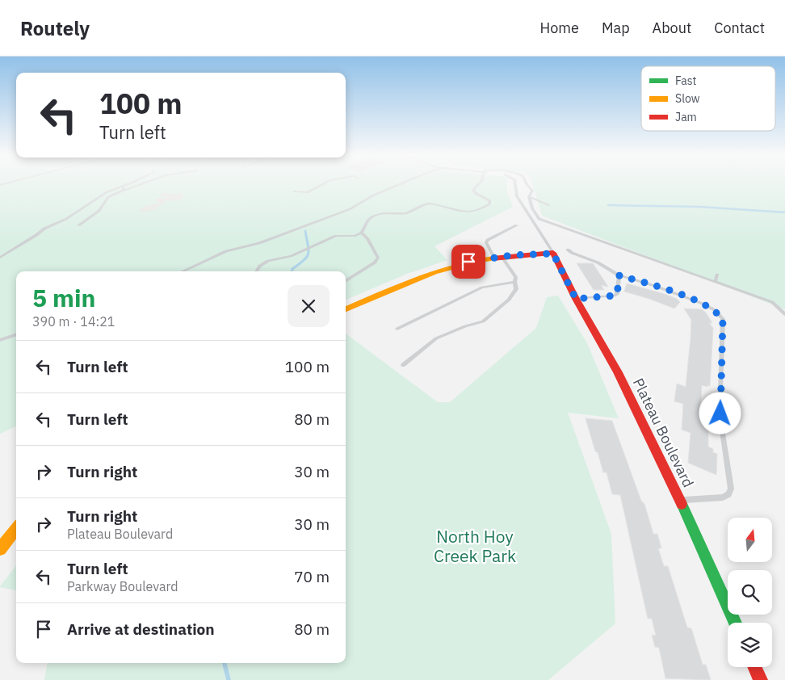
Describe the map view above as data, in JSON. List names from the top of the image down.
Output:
{
  "streets": {
    "street": ["Plateau Boulevard"]
  },
  "parks": ["North Hoy Creek Park"],
  "legend": ["Fast", "Slow", "Jam"],
  "north": "top",
  "page": {
    "header": "Routely",
    "nav": [
      "Home",
      "Map",
      "About",
      "Contact"
    ],
    "turn": ["100 m", "Turn left"],
    "heading": ["5 min", "390 m · 14:21"],
    "list": [
      {
        "name": "Turn left",
        "value": "100 m"
      },
      {
        "name": "Turn left",
        "value": "80 m"
      },
      {
        "name": "Turn right",
        "value": "30 m"
      },
      {
        "name": "Turn right",
        "note": "Plateau Boulevard",
        "value": "30 m"
      },
      {
        "name": "Turn left",
        "note": "Parkway Boulevard",
        "value": "70 m"
      },
      {
        "name": "Arrive at destination",
        "value": "80 m"
      }
    ]
  }
}
